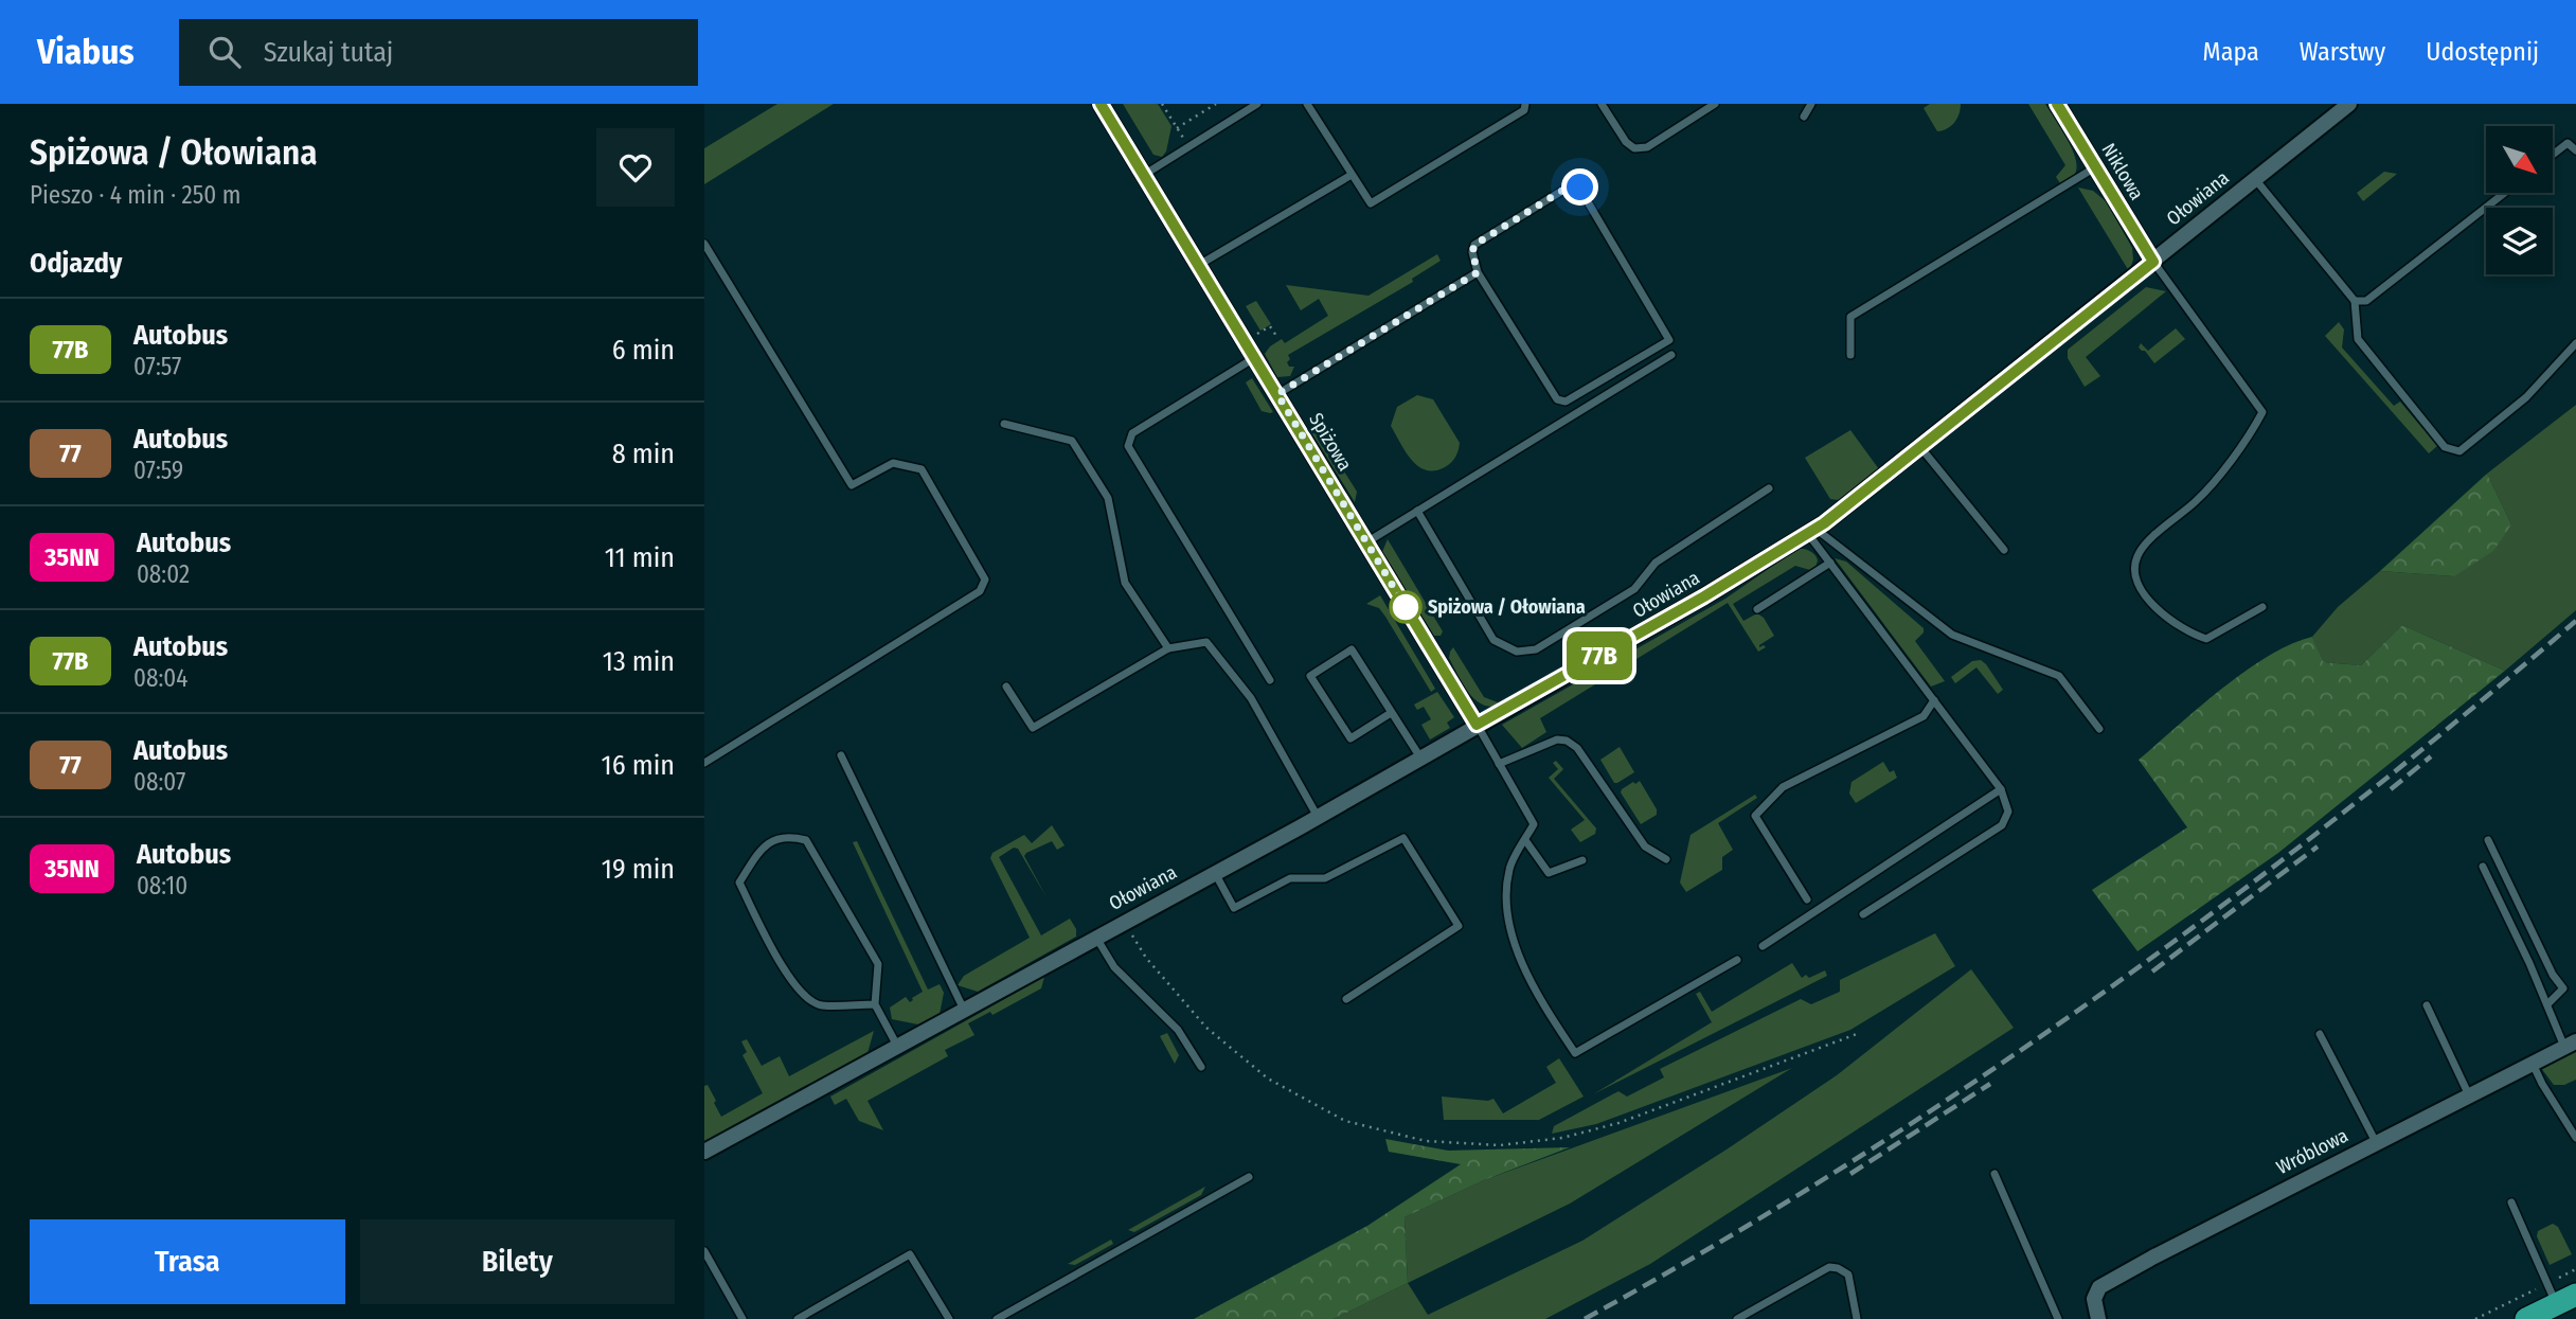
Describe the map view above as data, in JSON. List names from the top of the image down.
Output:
{
  "streets": {
    "street": [
      "Niklowa",
      "Ołowiana",
      "Spiżowa",
      "Wróblowa"
    ]
  },
  "crossings": [
    ["Niklowa", "Ołowiana"],
    ["Ołowiana", "Spiżowa"]
  ],
  "places": ["Spiżowa / Ołowiana"],
  "lines": ["bus line 77B"],
  "north": "bottom right",
  "page": {
    "header": "Viabus",
    "search": "Szukaj tutaj",
    "nav": ["Mapa", "Warstwy", "Udostępnij"],
    "heading": [
      ["Spiżowa / Ołowiana", "Pieszo · 4 min · 250 m"],
      "Odjazdy"
    ],
    "on_map": "77B",
    "list": [
      {
        "mark": "77B",
        "name": "Autobus",
        "note": "07:57",
        "value": "6 min"
      },
      {
        "mark": "77",
        "name": "Autobus",
        "note": "07:59",
        "value": "8 min"
      },
      {
        "mark": "35NN",
        "name": "Autobus",
        "note": "08:02",
        "value": "11 min"
      },
      {
        "mark": "77B",
        "name": "Autobus",
        "note": "08:04",
        "value": "13 min"
      },
      {
        "mark": "77",
        "name": "Autobus",
        "note": "08:07",
        "value": "16 min"
      },
      {
        "mark": "35NN",
        "name": "Autobus",
        "note": "08:10",
        "value": "19 min"
      }
    ],
    "buttons": ["Trasa", "Bilety"]
  }
}
